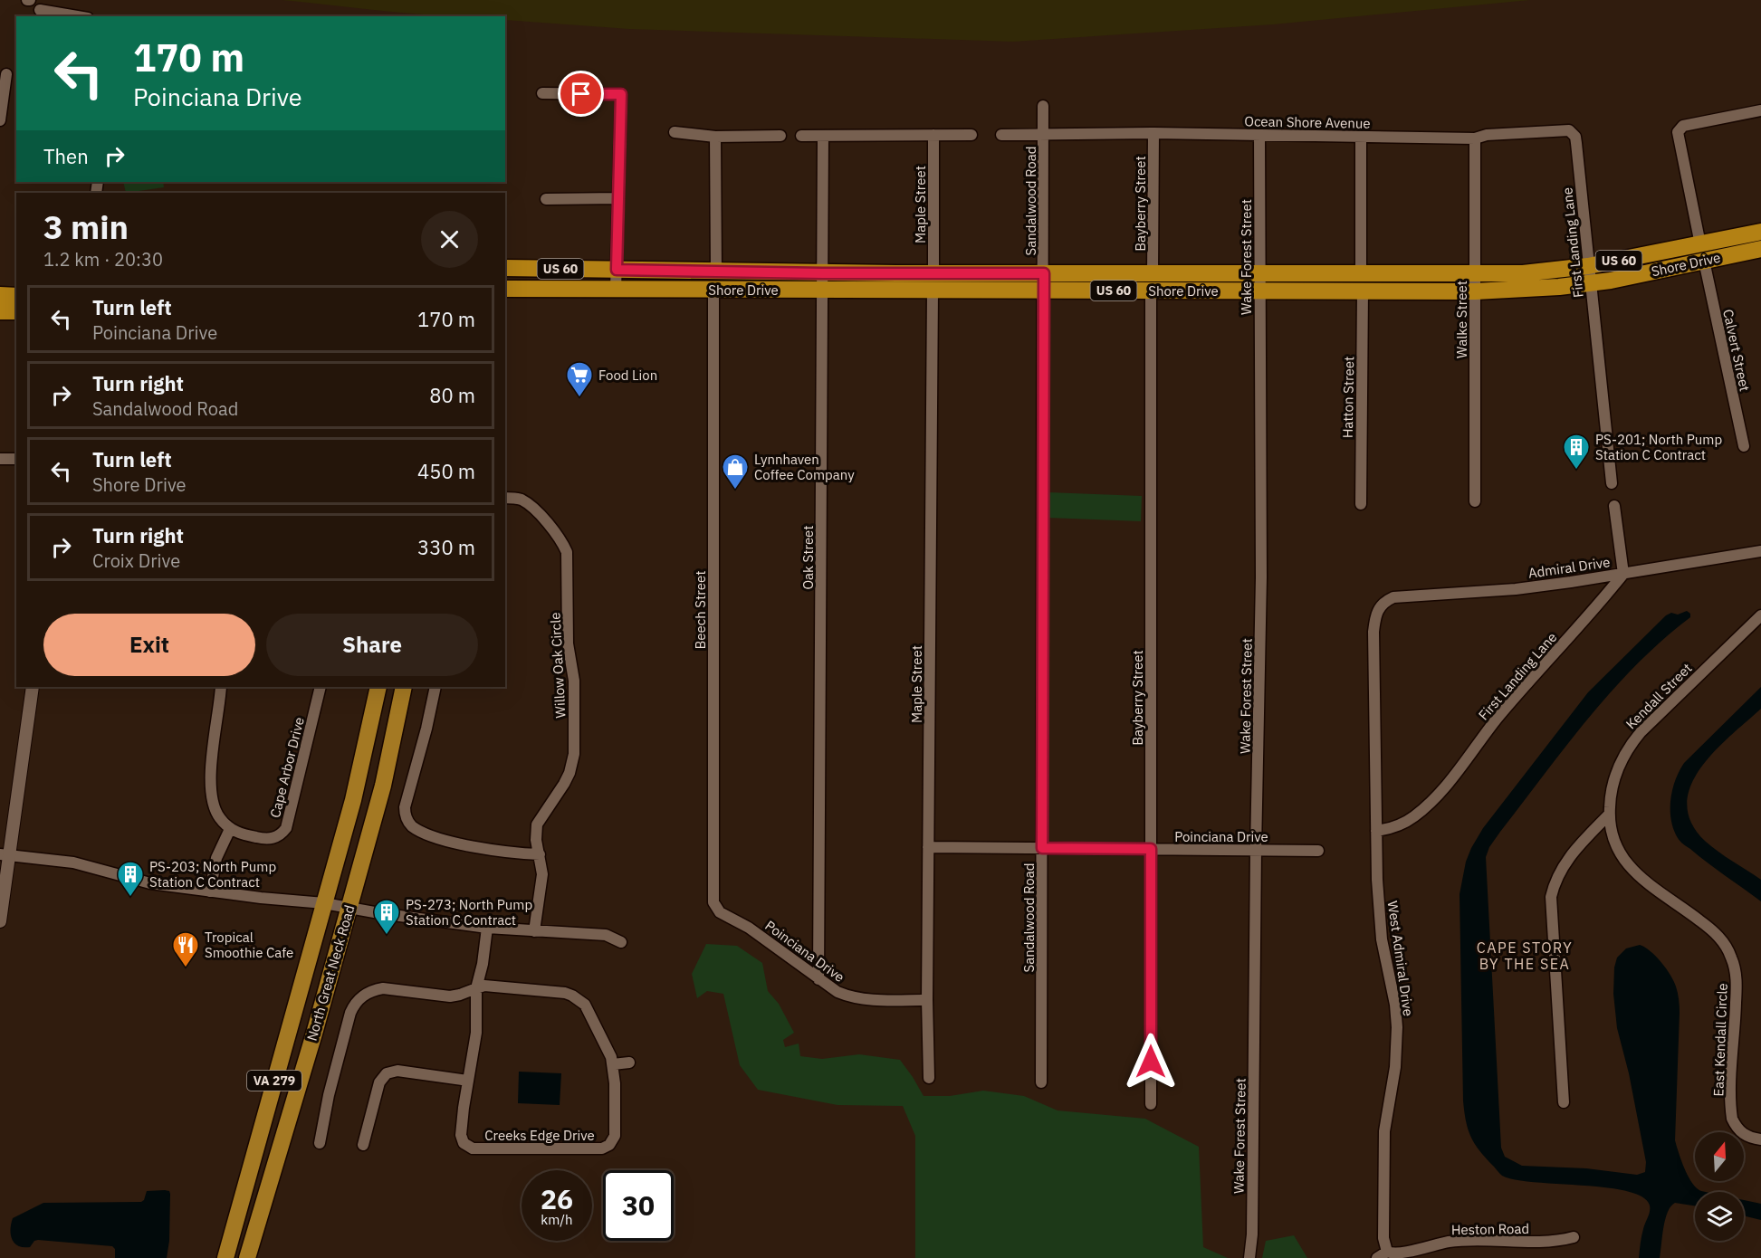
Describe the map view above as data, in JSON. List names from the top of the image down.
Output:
{
  "streets": {
    "highway": ["US 60", "Shore Drive"],
    "main road": ["North Great Neck Road", "VA 279"],
    "street": [
      "Ocean Shore Avenue",
      "Sandalwood Road",
      "Bayberry Street",
      "Maple Street",
      "First Landing Lane",
      "Wake Forest Street",
      "Walke Street",
      "Calvert Street",
      "Hatton Street",
      "Oak Street",
      "Admiral Drive",
      "Beech Street",
      "Willow Oak Circle",
      "Kendall Street",
      "Cape Arbor Drive",
      "Poinciana Drive",
      "West Admiral Drive",
      "East Kendall Circle",
      "Creeks Edge Drive",
      "Heston Road"
    ]
  },
  "crossings": [
    ["Ocean Shore Avenue", "Sandalwood Road"],
    ["Ocean Shore Avenue", "Bayberry Street"],
    ["Ocean Shore Avenue", "First Landing Lane"],
    ["Ocean Shore Avenue", "Wake Forest Street"],
    ["Ocean Shore Avenue", "Walke Street"],
    ["Ocean Shore Avenue", "Hatton Street"],
    ["Sandalwood Road", "Shore Drive"],
    ["Sandalwood Road", "Poinciana Drive"],
    ["Bayberry Street", "Shore Drive"],
    ["Bayberry Street", "Poinciana Drive"],
    ["Maple Street", "Shore Drive"],
    ["Maple Street", "Poinciana Drive"],
    ["First Landing Lane", "Shore Drive"],
    ["First Landing Lane", "Admiral Drive"],
    ["First Landing Lane", "West Admiral Drive"],
    ["Wake Forest Street", "Shore Drive"],
    ["Wake Forest Street", "Poinciana Drive"],
    ["Shore Drive", "Walke Street"],
    ["Shore Drive", "Calvert Street"],
    ["Shore Drive", "Hatton Street"],
    ["Shore Drive", "Oak Street"],
    ["Shore Drive", "Beech Street"],
    ["Oak Street", "Poinciana Drive"],
    ["Admiral Drive", "West Admiral Drive"],
    ["Beech Street", "Poinciana Drive"],
    ["Kendall Street", "East Kendall Circle"],
    ["West Admiral Drive", "Heston Road"]
  ],
  "districts": ["CAPE STORY BY THE SEA"],
  "places": {
    "supermarket": ["Food Lion"],
    "building": ["PS-201; North Pump Station C Contract", "PS-203; North Pump Station C Contract", "PS-273; North Pump Station C Contract"],
    "shop": ["Lynnhaven Coffee Company"],
    "restaurant": ["Tropical Smoothie Cafe"]
  },
  "north": "top",
  "page": {
    "turn": ["170 m", "Poinciana Drive"],
    "then": "Then",
    "heading": ["3 min", "1.2 km · 20:30"],
    "list": [
      {
        "name": "Turn left",
        "note": "Poinciana Drive",
        "value": "170 m"
      },
      {
        "name": "Turn right",
        "note": "Sandalwood Road",
        "value": "80 m"
      },
      {
        "name": "Turn left",
        "note": "Shore Drive",
        "value": "450 m"
      },
      {
        "name": "Turn right",
        "note": "Croix Drive",
        "value": "330 m"
      }
    ],
    "buttons": ["Exit", "Share"],
    "speed": "26 km/h",
    "limit": "30"
  }
}
